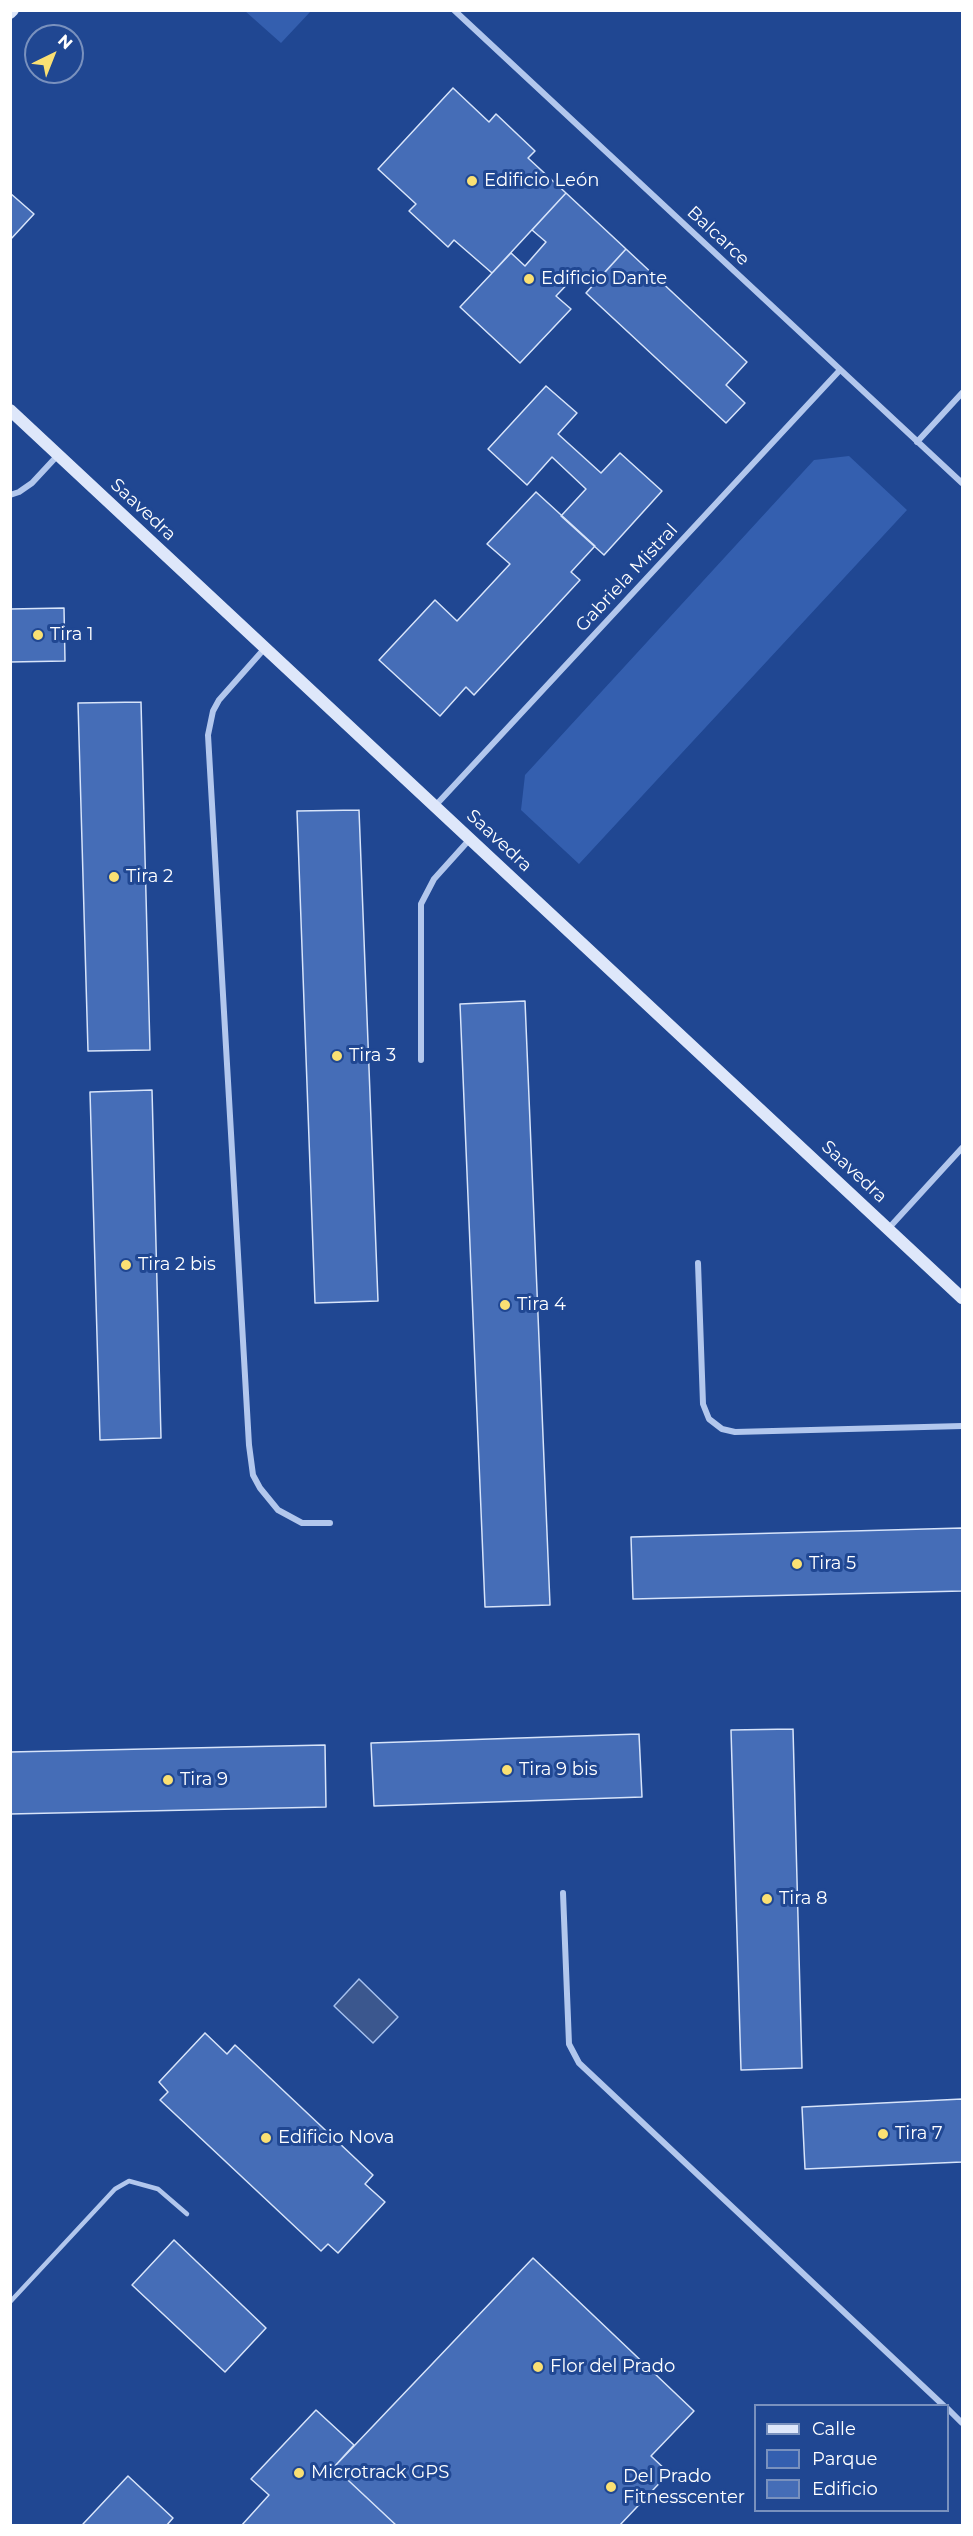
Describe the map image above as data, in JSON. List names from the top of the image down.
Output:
{
  "streets": {
    "street": ["Balcarce", "Saavedra", "Gabriela Mistral"]
  },
  "crossings": [
    ["Balcarce", "Gabriela Mistral"],
    ["Saavedra", "Gabriela Mistral"]
  ],
  "places": [
    "Edificio León",
    "Edificio Dante",
    "Tira 1",
    "Tira 2",
    "Tira 3",
    "Tira 2 bis",
    "Tira 4",
    "Tira 5",
    "Tira 9 bis",
    "Tira 9",
    "Tira 8",
    "Tira 7",
    "Edificio Nova",
    "Flor del Prado",
    "Microtrack GPS",
    "Del Prado Fitnesscenter"
  ],
  "legend": ["Calle", "Parque", "Edificio"],
  "north": "top right"
}
